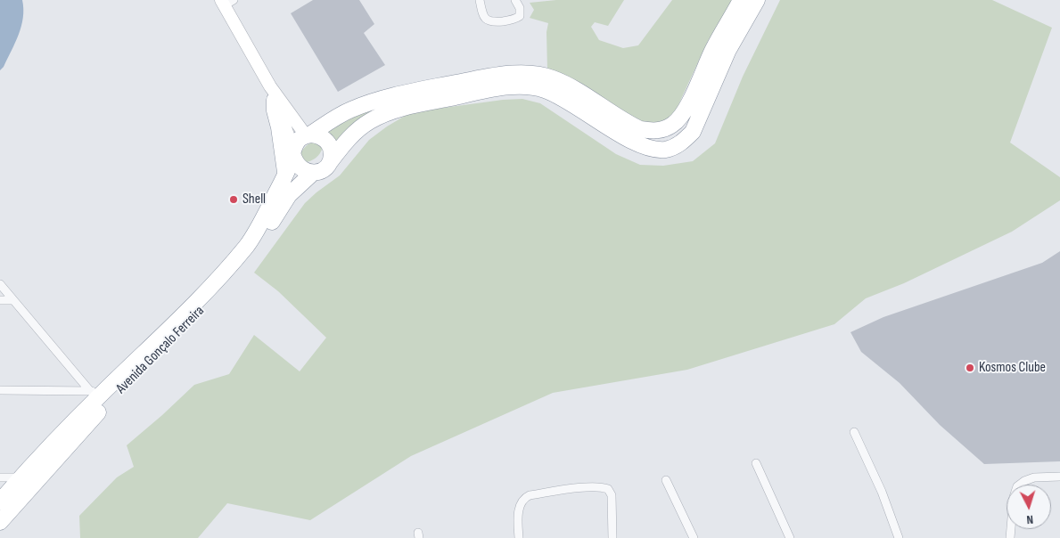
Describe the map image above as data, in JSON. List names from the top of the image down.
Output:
{
  "streets": {
    "highway": ["Avenida Gonçalo Ferreira"]
  },
  "places": ["Shell", "Kosmos Clube"],
  "north": "bottom"
}
